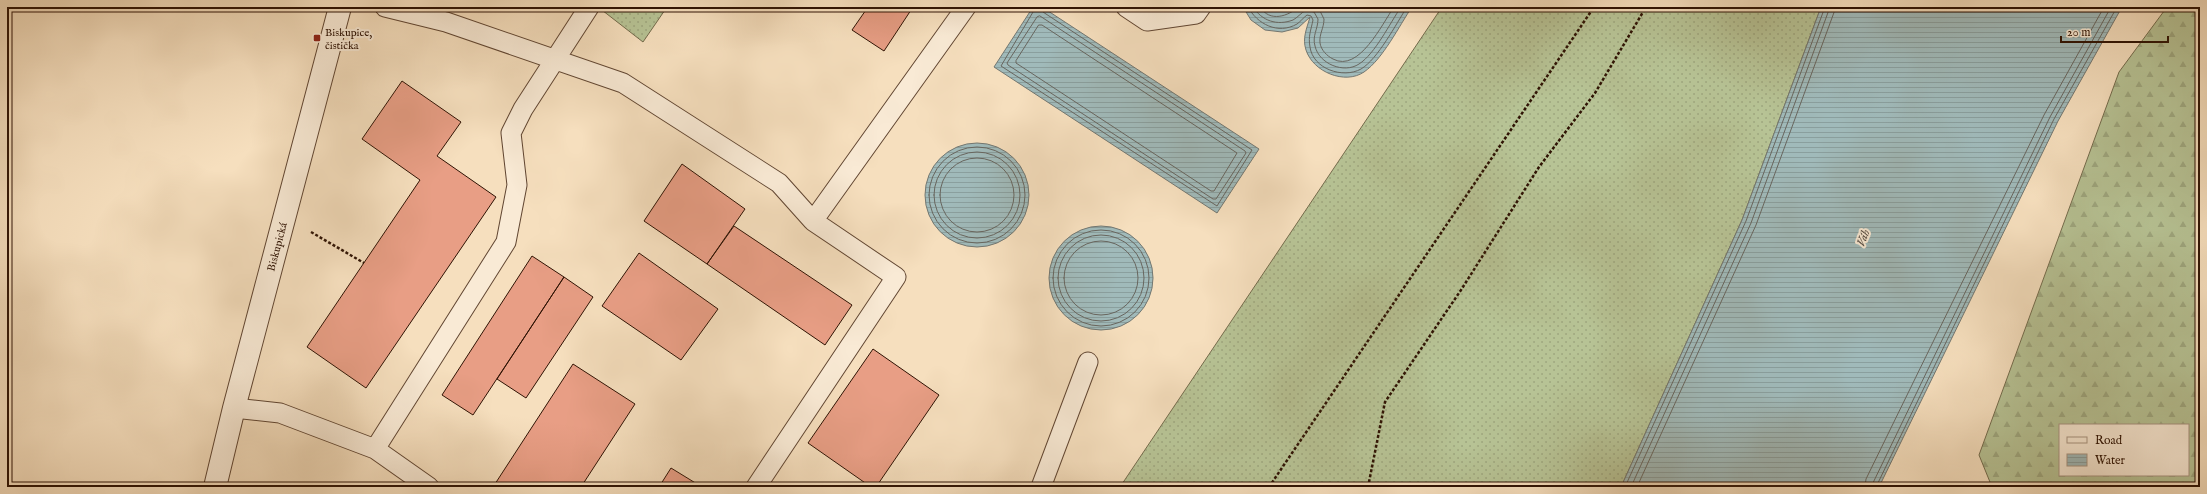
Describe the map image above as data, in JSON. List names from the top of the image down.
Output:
{
  "streets": {
    "street": ["Biskupická"]
  },
  "water": ["Váh"],
  "places": {
    "transit": ["Biskupice, čistička"]
  },
  "legend": ["Road", "Water"],
  "scale_bar": "20 m"
}
